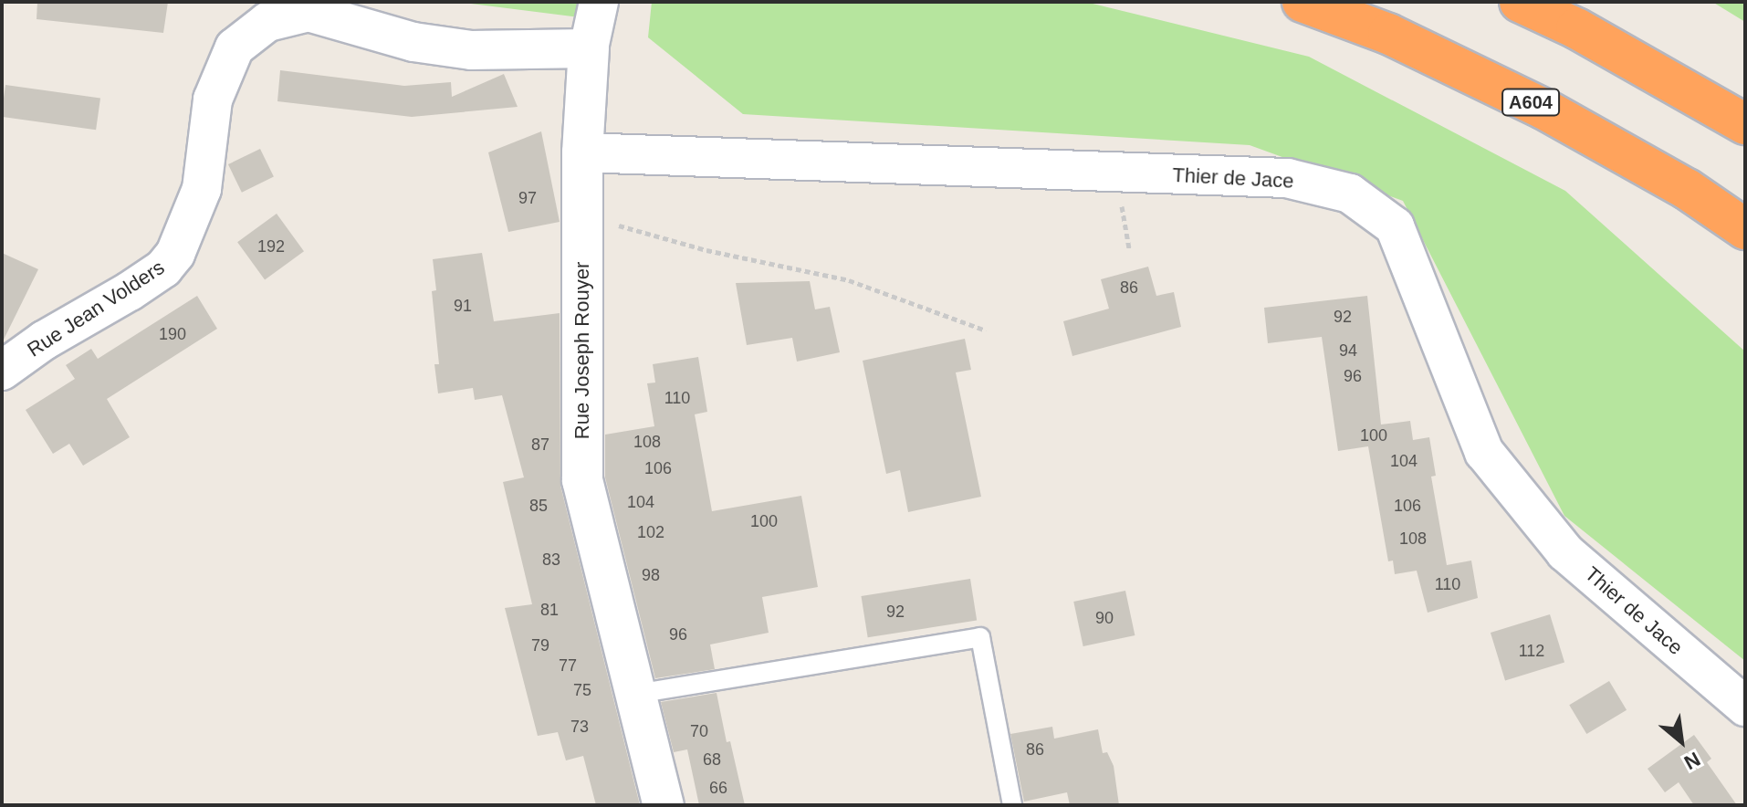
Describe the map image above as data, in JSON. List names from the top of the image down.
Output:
{
  "streets": {
    "highway": ["A604"],
    "street": ["Thier de Jace", "Rue Jean Volders", "Rue Joseph Rouyer"]
  },
  "crossings": [
    ["Thier de Jace", "Rue Joseph Rouyer"],
    ["Rue Jean Volders", "Rue Joseph Rouyer"]
  ],
  "house_numbers": [
    "97",
    "192",
    "86",
    "91",
    "92",
    "190",
    "94",
    "96",
    "110",
    "100",
    "108",
    "87",
    "104",
    "106",
    "104",
    "85",
    "106",
    "100",
    "102",
    "108",
    "83",
    "98",
    "110",
    "81",
    "92",
    "90",
    "96",
    "79",
    "112",
    "77",
    "75",
    "73",
    "70",
    "86",
    "68",
    "66"
  ],
  "north": "bottom right"
}
